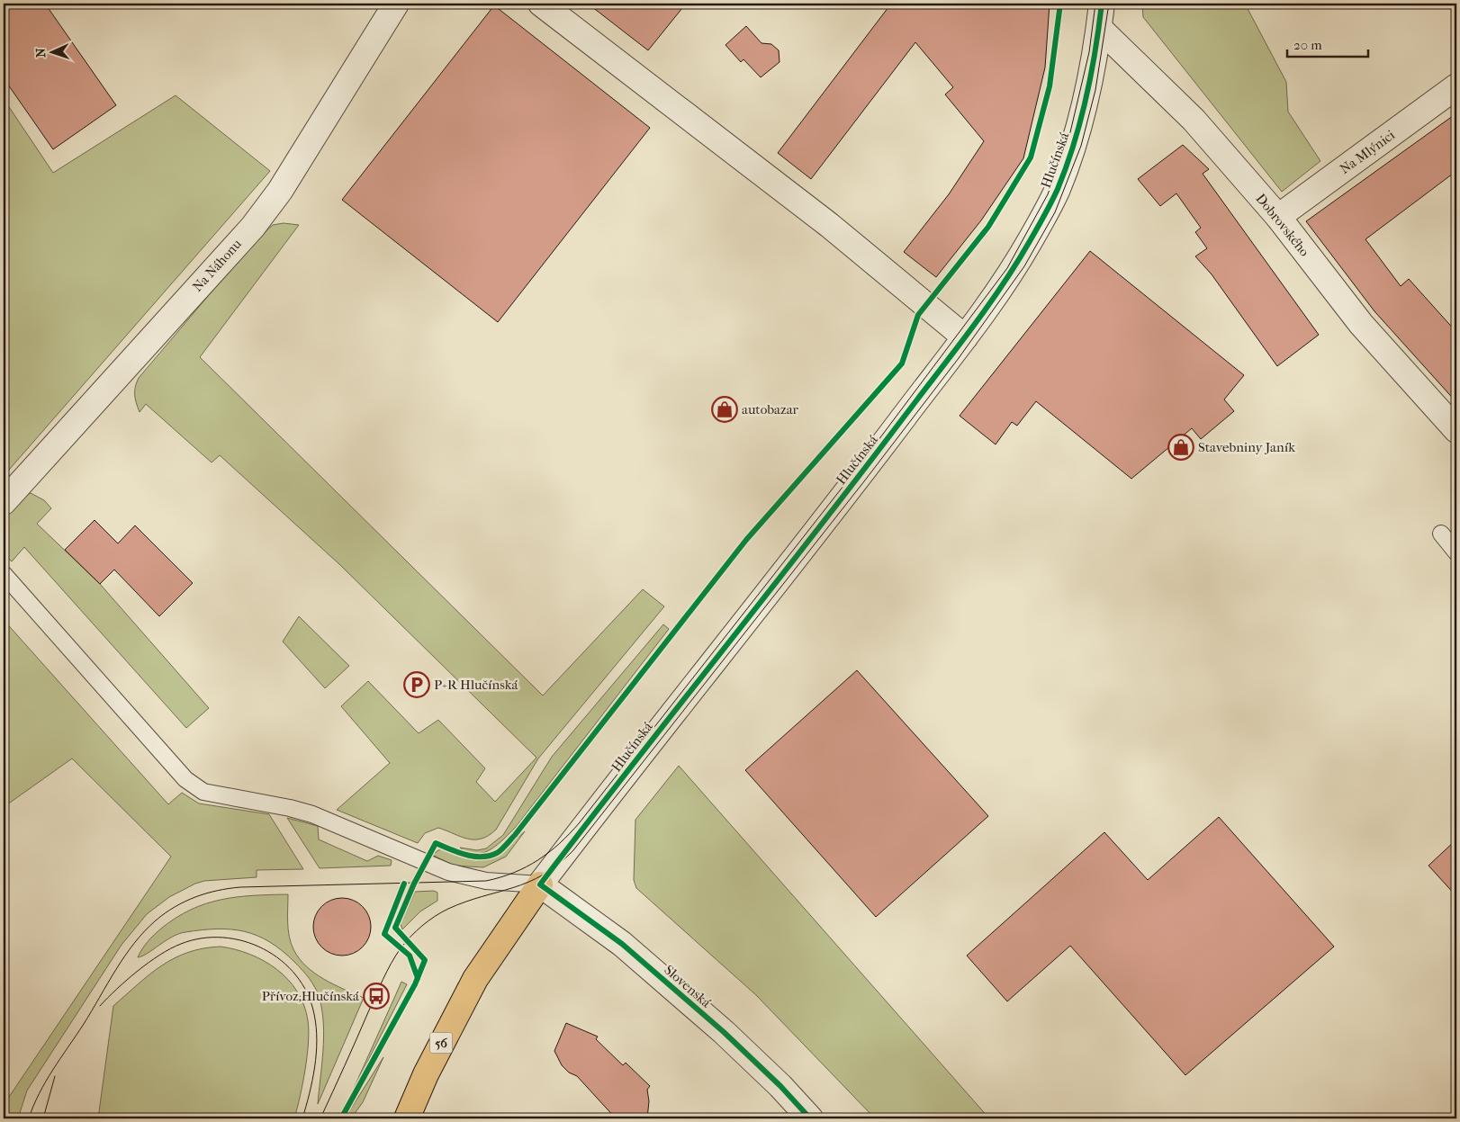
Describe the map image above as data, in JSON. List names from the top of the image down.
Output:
{
  "streets": {
    "main road": ["Hlučínská", "56"],
    "street": [
      "Na Mlýnici",
      "Dobrovského",
      "Na Náhonu",
      "Slovenská"
    ]
  },
  "crossings": [
    ["Na Mlýnici", "Dobrovského"],
    ["Hlučínská", "Dobrovského"],
    ["Hlučínská", "Slovenská"]
  ],
  "places": {
    "shop": ["autobazar", "Stavebniny Janík"],
    "parking": ["P+R Hlučínská"],
    "bus stop": ["Přívoz,Hlučínská"]
  },
  "scale_bar": "20 m",
  "north": "left"
}
